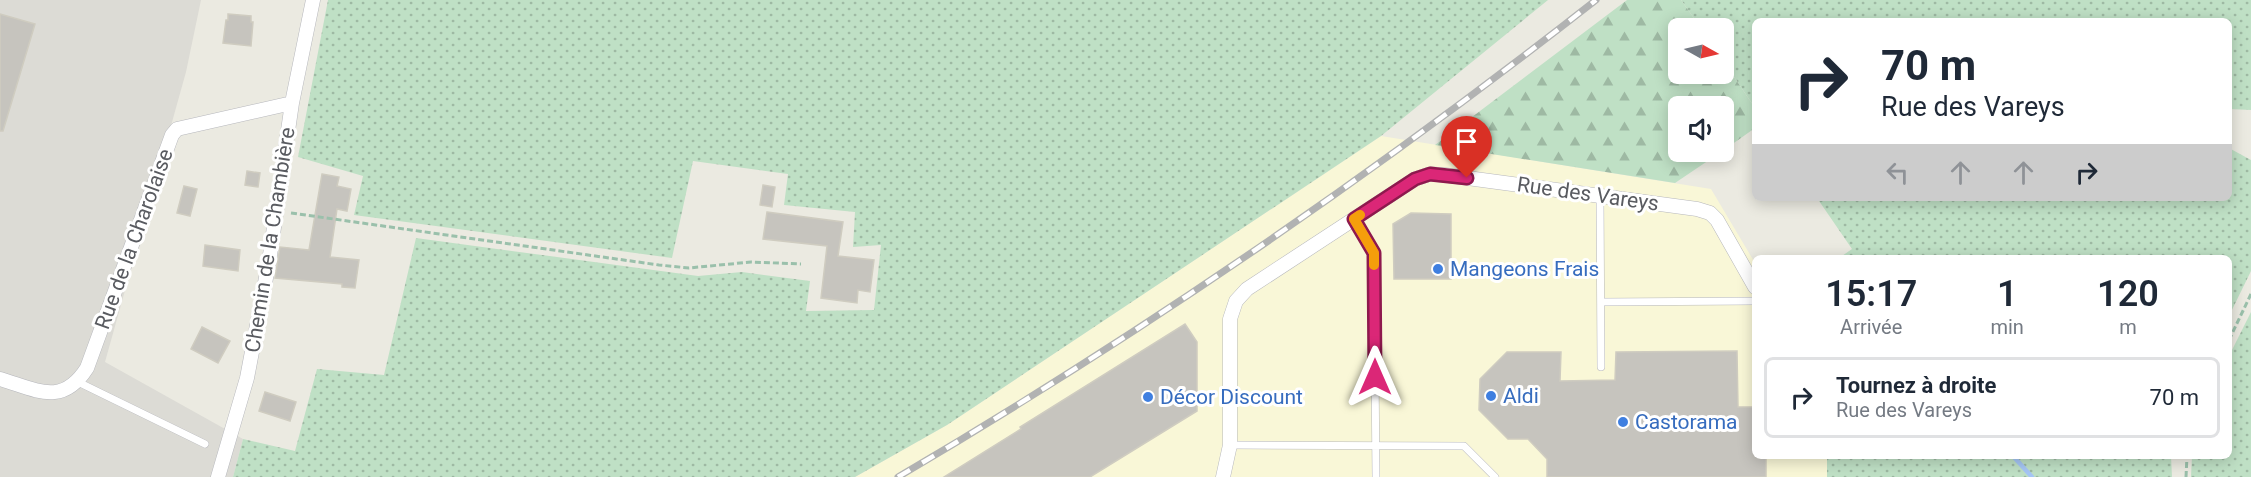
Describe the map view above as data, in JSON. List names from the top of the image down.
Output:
{
  "streets": {
    "street": ["Rue des Vareys", "Rue de la Charolaise", "Chemin de la Chambière"]
  },
  "crossings": [
    ["Rue de la Charolaise", "Chemin de la Chambière"]
  ],
  "places": [
    "Mangeons Frais",
    "Aldi",
    "Décor Discount",
    "Castorama"
  ],
  "north": "right",
  "page": {
    "turn": ["70 m", "Rue des Vareys"],
    "eta": [
      "15:17",
      "Arrivée",
      "1",
      "min",
      "120",
      "m"
    ],
    "list": [
      {
        "name": "Tournez à droite",
        "note": "Rue des Vareys",
        "value": "70 m"
      }
    ]
  }
}
